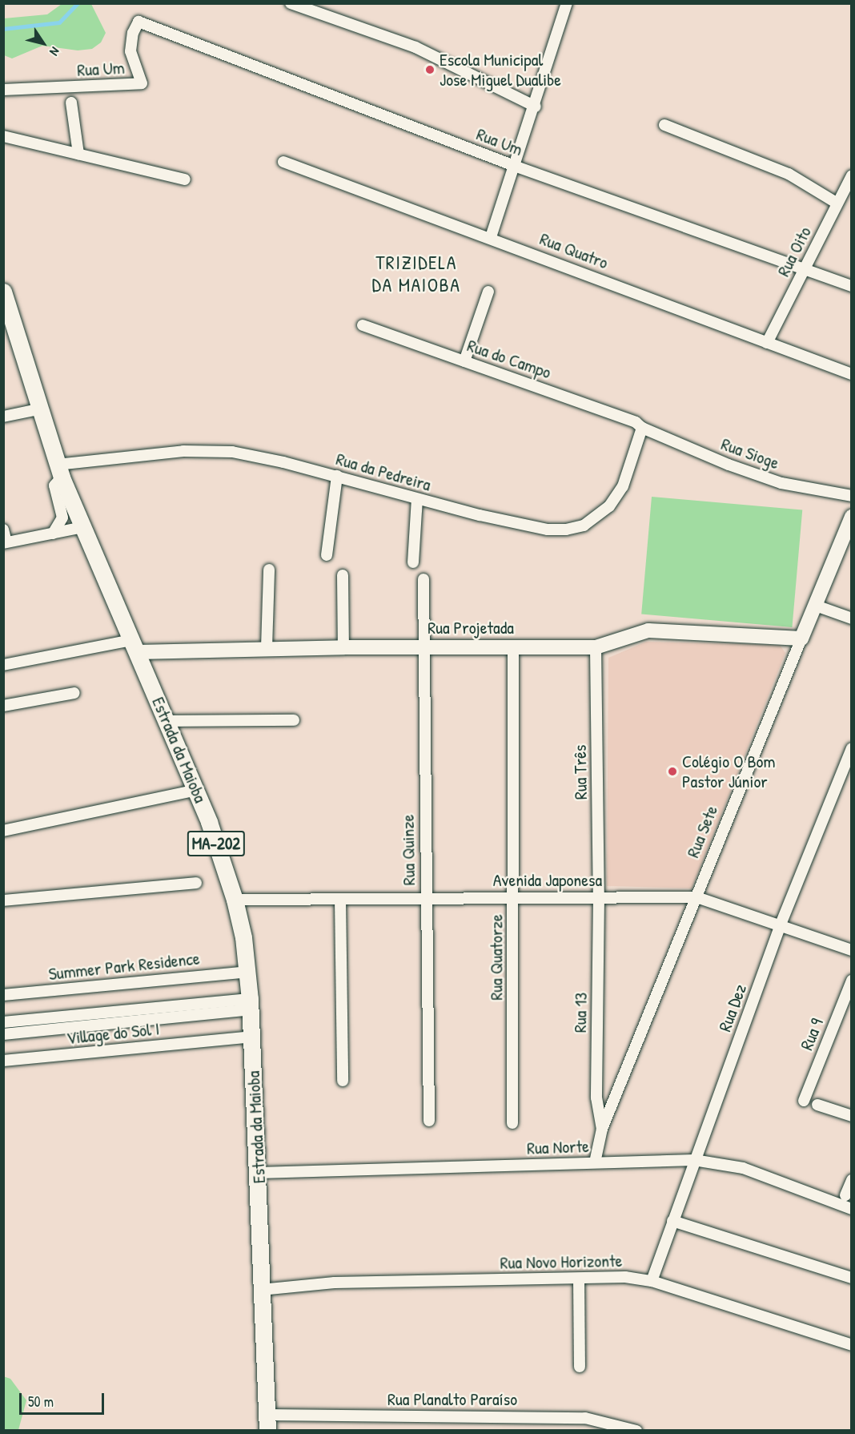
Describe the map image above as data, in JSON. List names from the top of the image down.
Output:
{
  "streets": {
    "main road": ["Estrada da Maioba", "MA-202"],
    "street": [
      "Rua Um",
      "Rua Quatro",
      "Rua Oito",
      "Rua do Campo",
      "Rua Sioge",
      "Rua da Pedreira",
      "Rua Projetada",
      "Rua Três",
      "Rua Sete",
      "Rua Quinze",
      "Avenida Japonesa",
      "Rua Quatorze",
      "Summer Park Residence",
      "Rua Dez",
      "Rua 13",
      "Village do Sol I",
      "Rua 9",
      "Rua Norte",
      "Rua Novo Horizonte",
      "Rua Planalto Paraíso"
    ]
  },
  "crossings": [
    ["Rua Um", "Rua Oito"],
    ["Rua Quatro", "Rua Oito"],
    ["Rua do Campo", "Rua Sioge"],
    ["Rua do Campo", "Rua da Pedreira"],
    ["Rua Sioge", "Rua da Pedreira"],
    ["Rua da Pedreira", "Estrada da Maioba"],
    ["Rua Projetada", "Estrada da Maioba"],
    ["Rua Projetada", "Rua Três"],
    ["Rua Projetada", "Rua Sete"],
    ["Rua Projetada", "Rua Quinze"],
    ["Rua Projetada", "Rua Quatorze"],
    ["Estrada da Maioba", "Avenida Japonesa"],
    ["Estrada da Maioba", "Summer Park Residence"],
    ["Estrada da Maioba", "Village do Sol I"],
    ["Estrada da Maioba", "Rua Norte"],
    ["Estrada da Maioba", "Rua Novo Horizonte"],
    ["Estrada da Maioba", "Rua Planalto Paraíso"],
    ["Rua Três", "Avenida Japonesa"],
    ["Rua Três", "Rua 13"],
    ["Rua Sete", "Avenida Japonesa"],
    ["Rua Sete", "Rua 13"],
    ["Rua Sete", "Rua Norte"],
    ["Rua Quinze", "Avenida Japonesa"],
    ["Avenida Japonesa", "Rua Quatorze"],
    ["Avenida Japonesa", "Rua Dez"],
    ["Avenida Japonesa", "Rua 13"],
    ["Rua Dez", "Rua Norte"],
    ["Rua Dez", "Rua Novo Horizonte"]
  ],
  "districts": ["TRIZIDELA DA MAIOBA"],
  "places": ["Escola Municipal Jose Miguel Dualibe", "Colégio O Bom Pastor Júnior"],
  "scale_bar": "50 m",
  "north": "bottom right"
}
